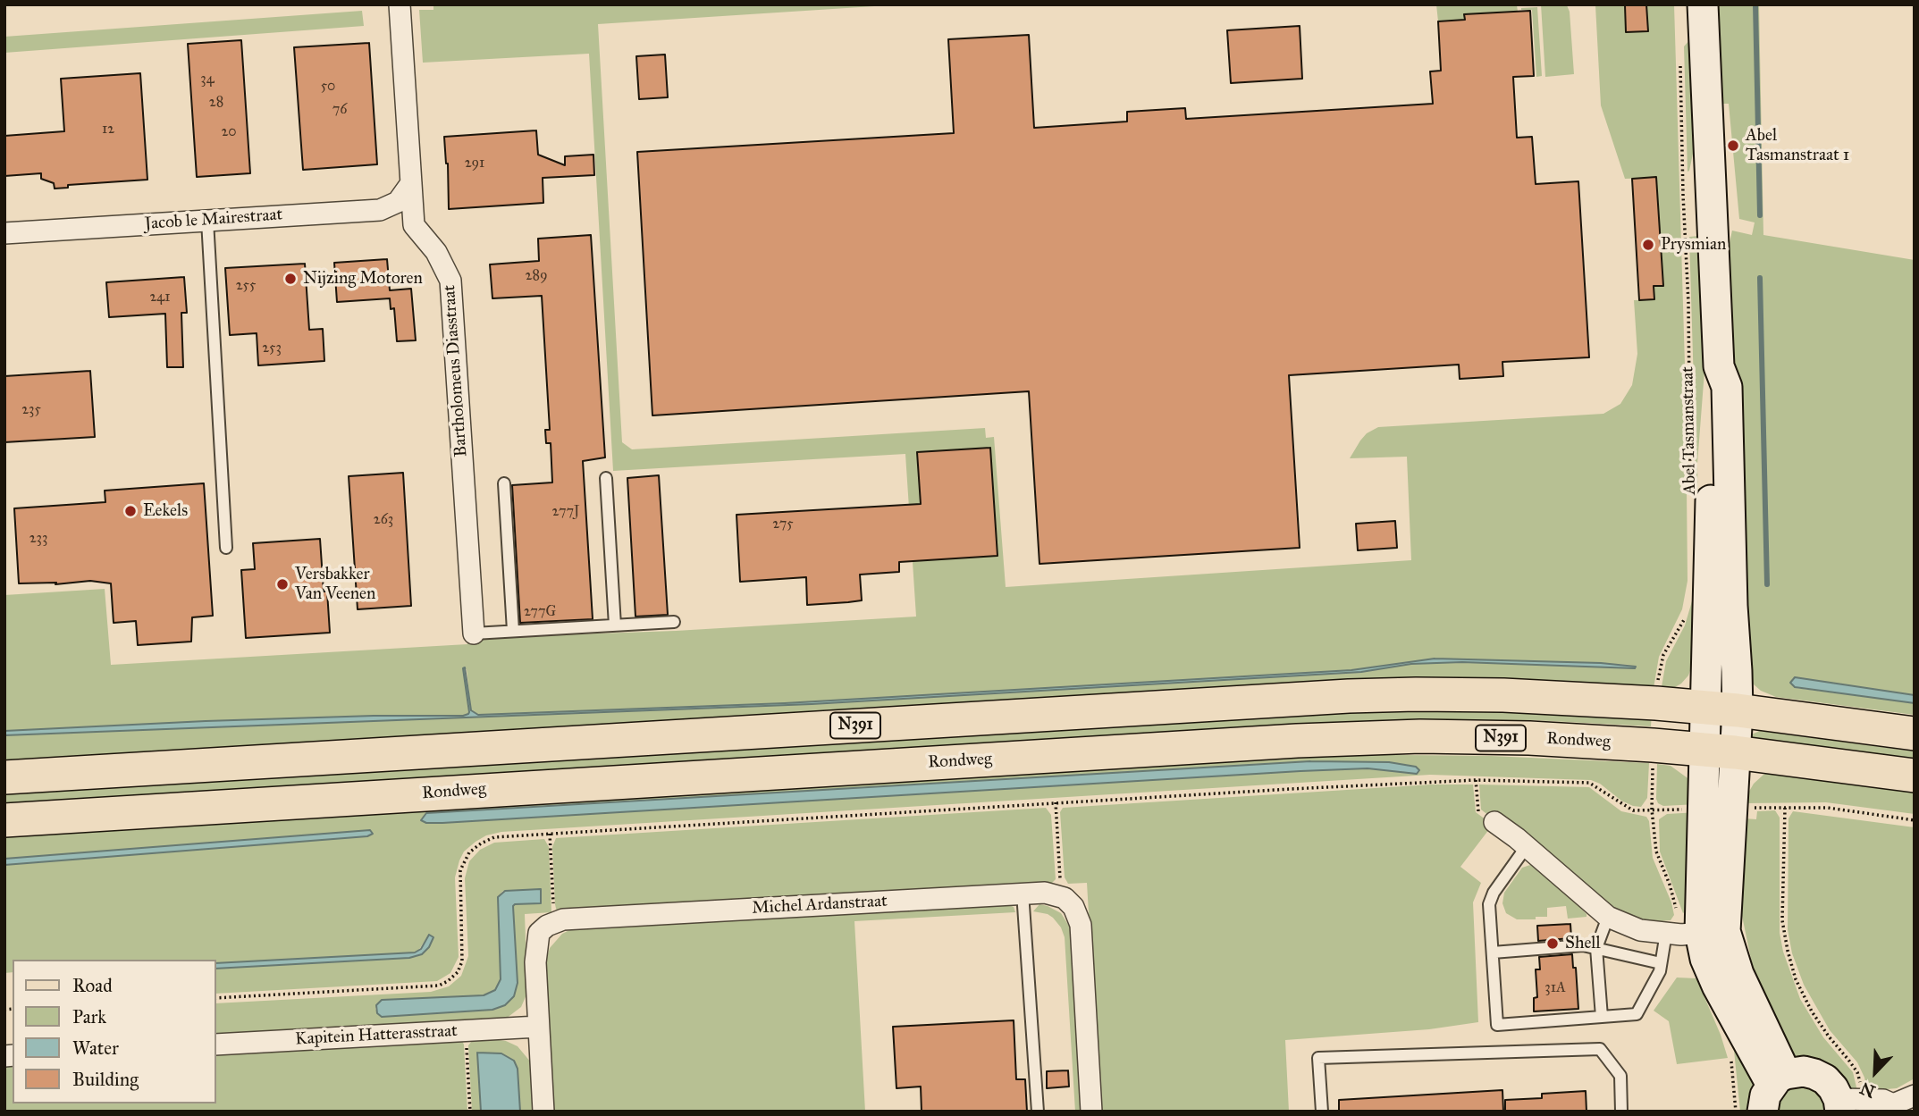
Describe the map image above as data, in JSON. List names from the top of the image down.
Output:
{
  "streets": {
    "main road": ["N391", "Rondweg"],
    "street": [
      "Jacob le Mairestraat",
      "Bartholomeus Diasstraat",
      "Abel Tasmanstraat",
      "Michel Ardanstraat",
      "Kapitein Hatterasstraat"
    ]
  },
  "crossings": [
    ["Jacob le Mairestraat", "Bartholomeus Diasstraat"],
    ["Abel Tasmanstraat", "N391"],
    ["Abel Tasmanstraat", "Rondweg"]
  ],
  "places": [
    "Abel Tasmanstraat 1",
    "Prysmian",
    "Nijzing Motoren",
    "Eekels",
    "Versbakker Van Veenen",
    "Shell"
  ],
  "house_numbers": [
    "34",
    "50",
    "28",
    "76",
    "12",
    "20",
    "291",
    "289",
    "255",
    "241",
    "253",
    "235",
    "277J",
    "263",
    "275",
    "233",
    "277G",
    "31A"
  ],
  "legend": [
    "Road",
    "Park",
    "Water",
    "Building"
  ],
  "north": "bottom left"
}
